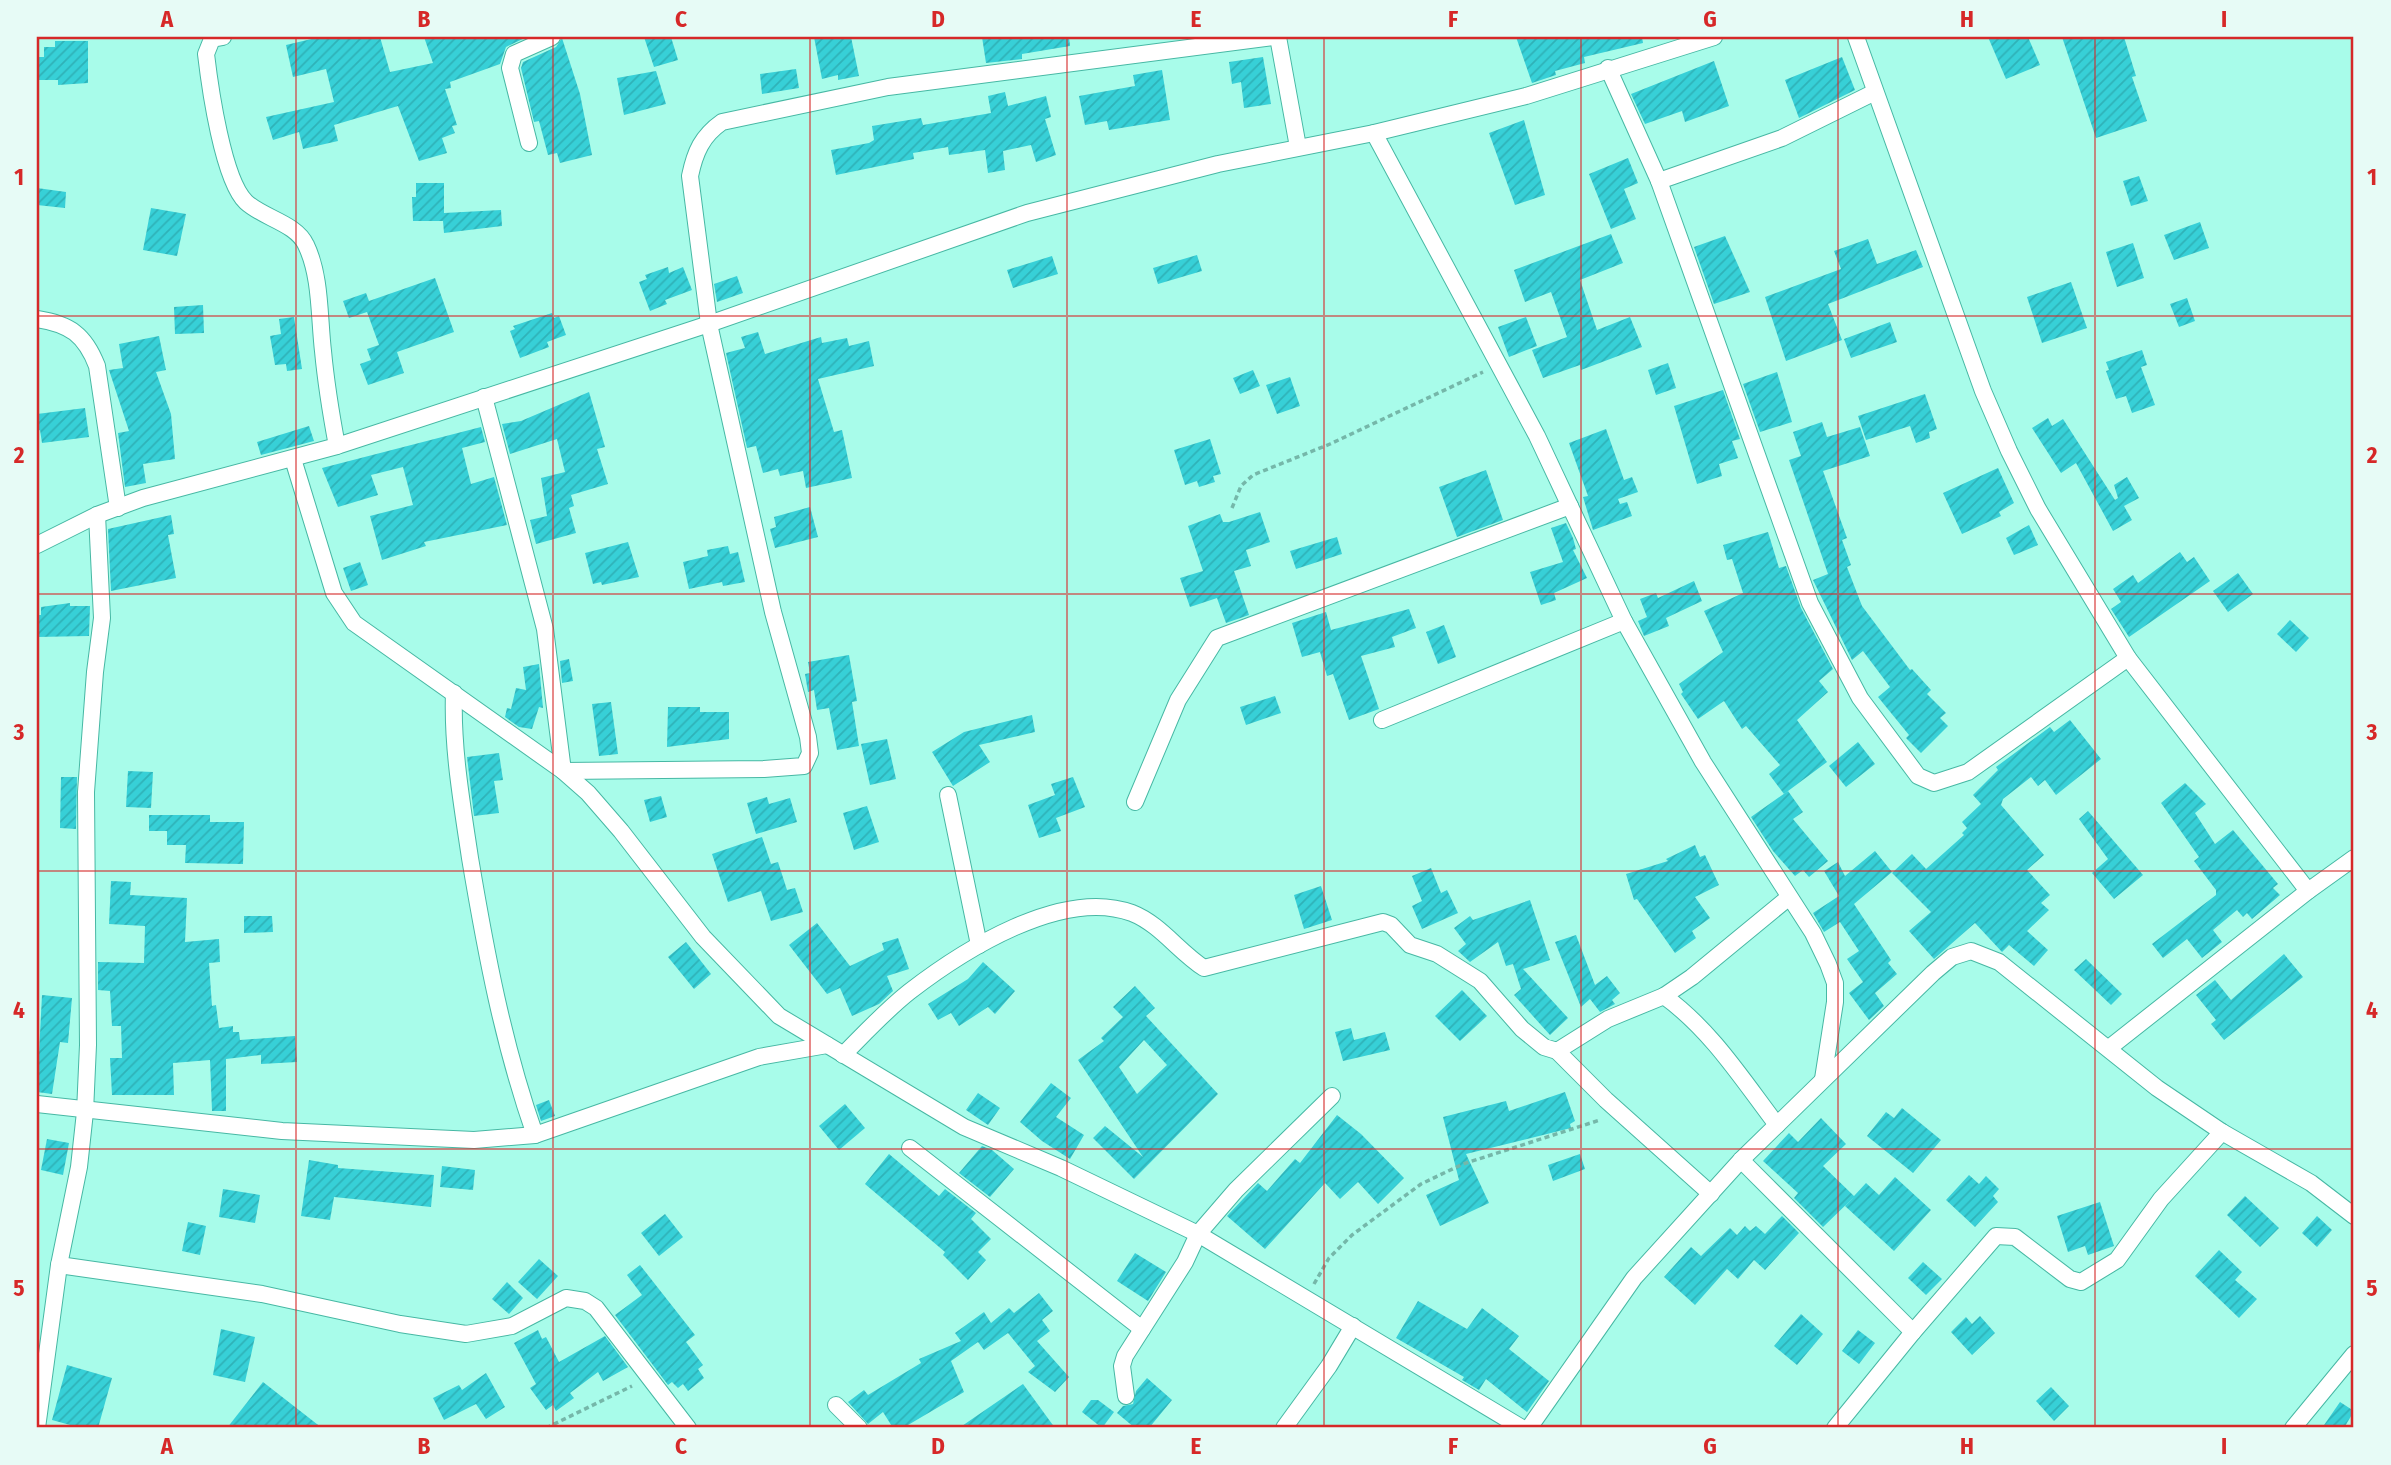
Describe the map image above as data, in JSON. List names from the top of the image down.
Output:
{
  "grid": {
    "columns": [
      "A",
      "B",
      "C",
      "D",
      "E",
      "F",
      "G",
      "H",
      "I"
    ],
    "rows": [
      "1",
      "2",
      "3",
      "4",
      "5"
    ]
  }
}
